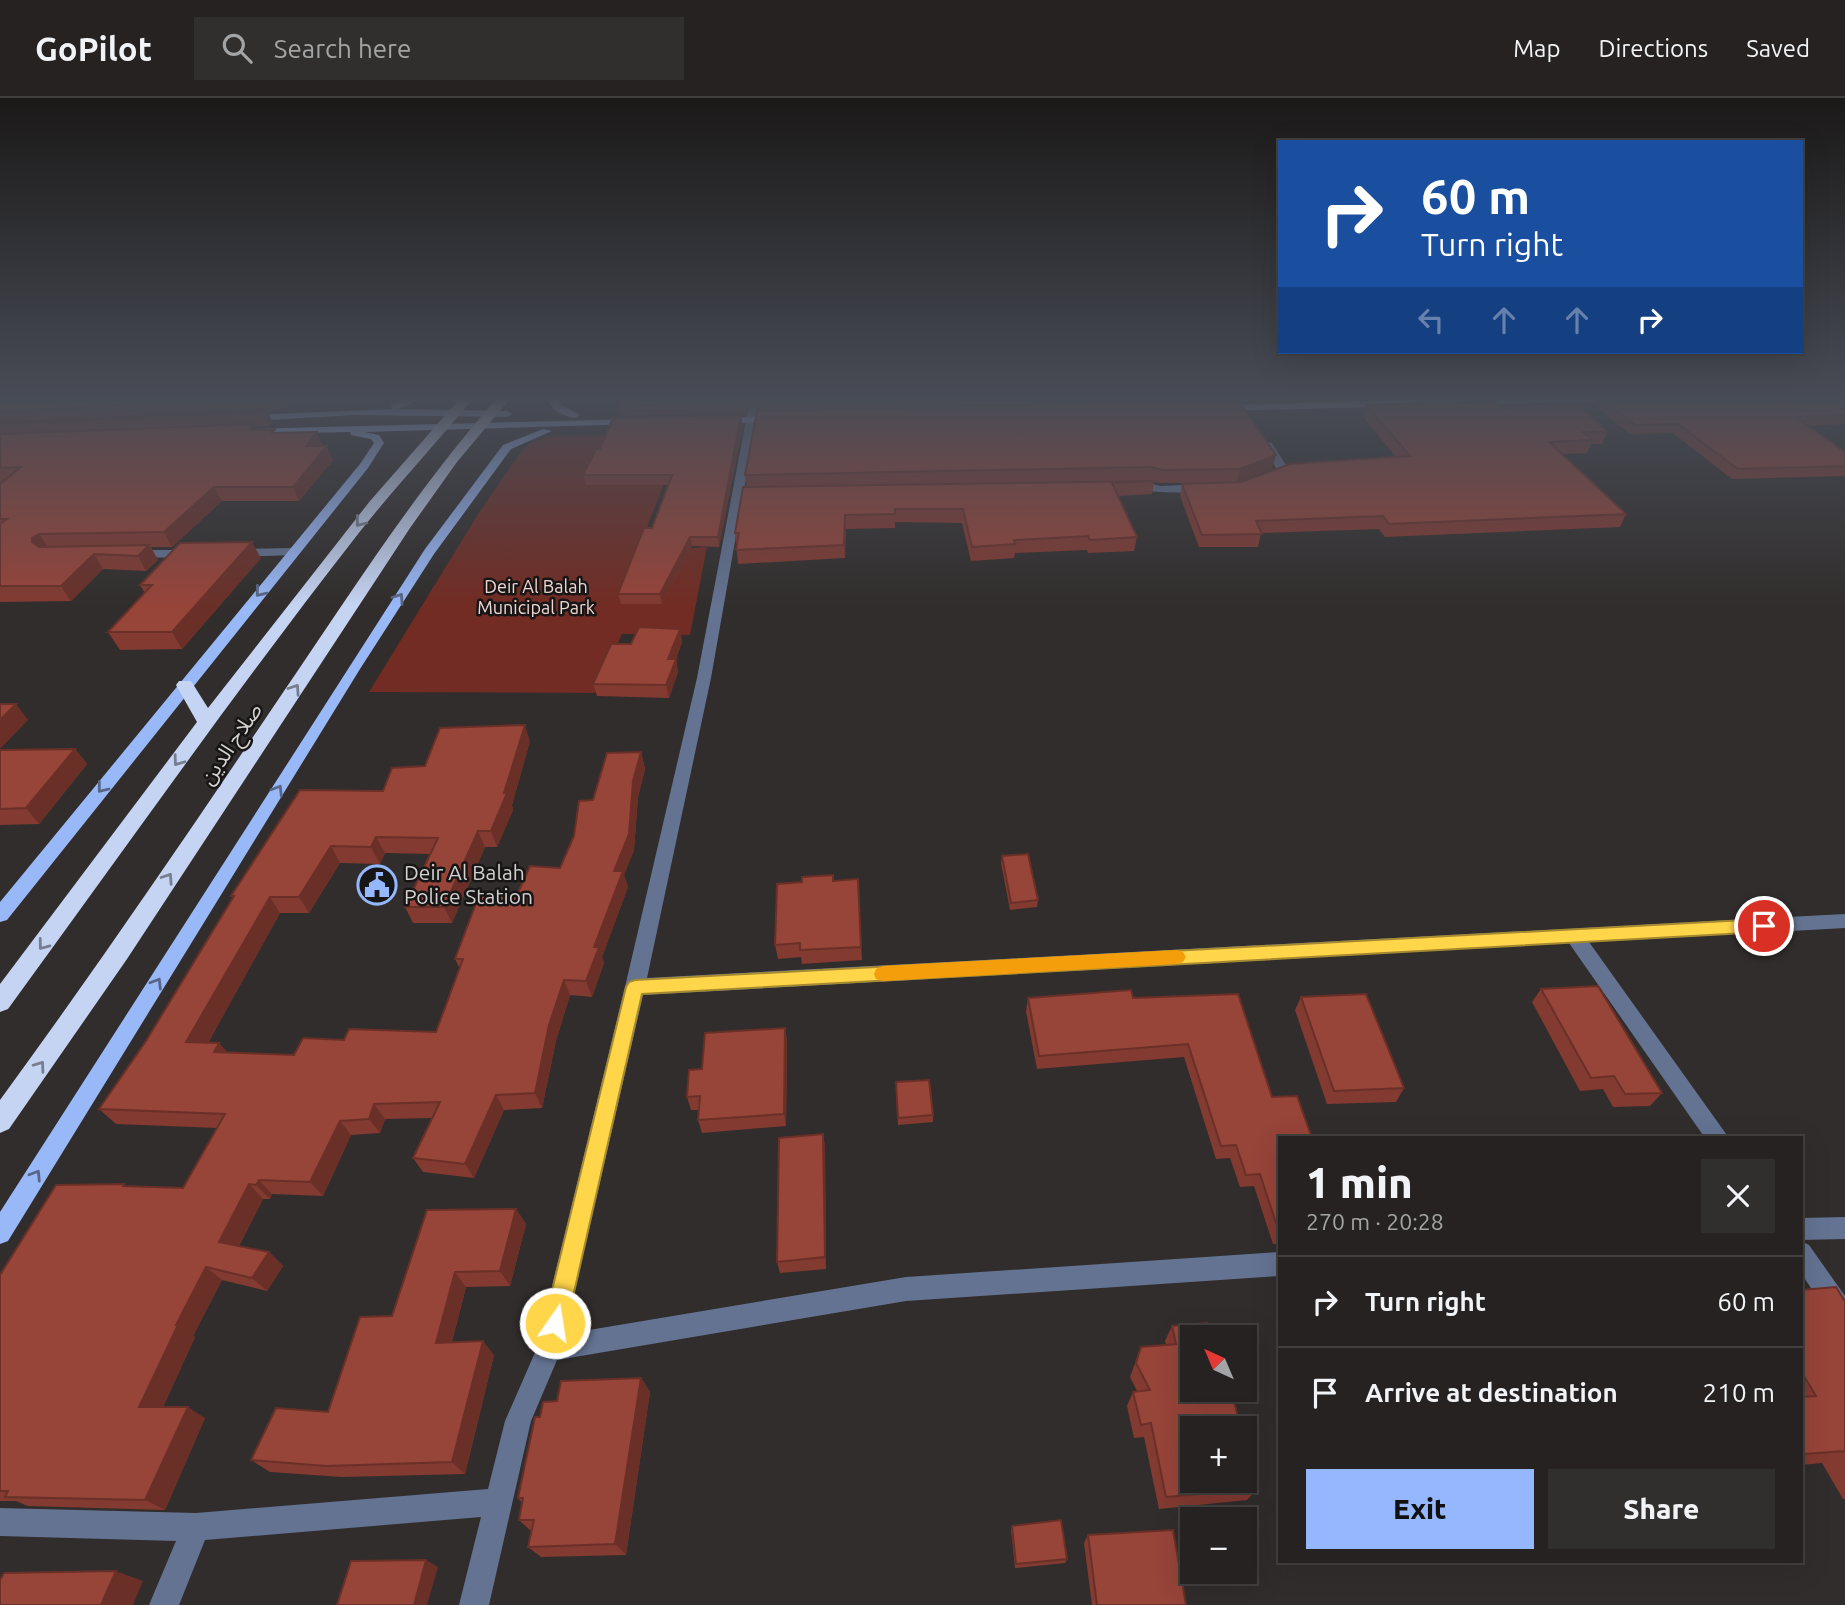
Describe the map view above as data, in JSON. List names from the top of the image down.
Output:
{
  "streets": {
    "highway": ["صلاح الدين"]
  },
  "parks": ["Deir Al Balah Municipal Park"],
  "places": {
    "public building": ["Deir Al Balah Police Station"]
  },
  "north": "top left",
  "page": {
    "header": "GoPilot",
    "search": "Search here",
    "nav": ["Map", "Directions", "Saved"],
    "turn": ["60 m", "Turn right"],
    "heading": ["1 min", "270 m · 20:28"],
    "list": [
      {
        "name": "Turn right",
        "value": "60 m"
      },
      {
        "name": "Arrive at destination",
        "value": "210 m"
      }
    ],
    "map_buttons": ["+", "−"],
    "buttons": ["Exit", "Share"]
  }
}
